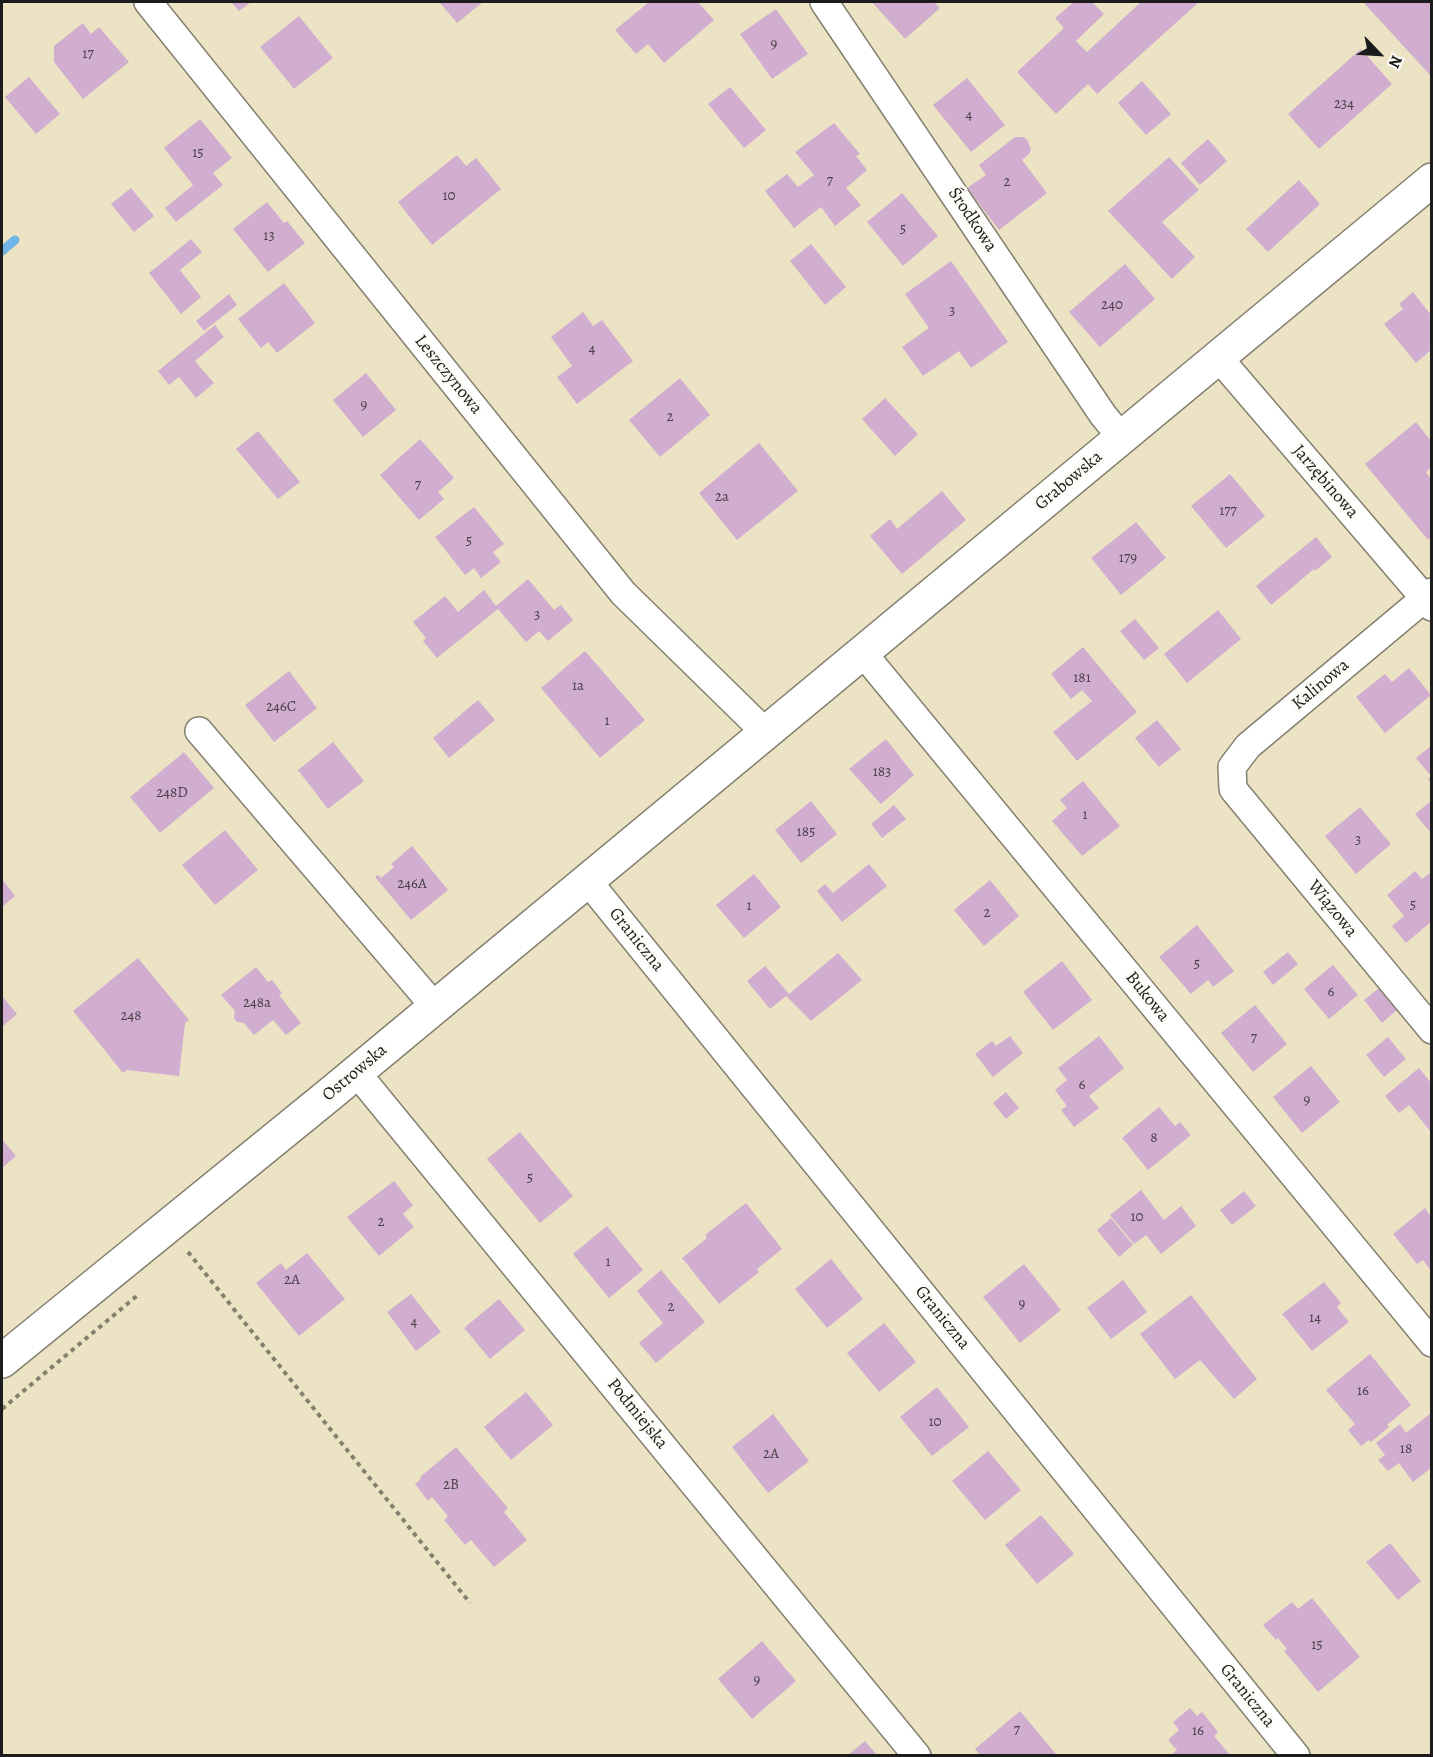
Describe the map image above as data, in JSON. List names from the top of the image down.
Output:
{
  "streets": {
    "street": [
      "Środkowa",
      "Leszczynowa",
      "Grabowska",
      "Jarzębinowa",
      "Kalinowa",
      "Wiązowa",
      "Graniczna",
      "Bukowa",
      "Ostrowska",
      "Podmiejska"
    ]
  },
  "crossings": [
    ["Środkowa", "Grabowska"],
    ["Leszczynowa", "Grabowska"],
    ["Grabowska", "Jarzębinowa"],
    ["Grabowska", "Bukowa"],
    ["Grabowska", "Ostrowska"],
    ["Jarzębinowa", "Kalinowa"],
    ["Kalinowa", "Wiązowa"],
    ["Graniczna", "Ostrowska"],
    ["Ostrowska", "Podmiejska"]
  ],
  "house_numbers": [
    "9",
    "17",
    "234",
    "4",
    "15",
    "7",
    "2",
    "10",
    "5",
    "13",
    "240",
    "3",
    "4",
    "9",
    "2",
    "7",
    "2a",
    "177",
    "5",
    "179",
    "3",
    "181",
    "1a",
    "246C",
    "1",
    "183",
    "248D",
    "1",
    "185",
    "3",
    "246A",
    "5",
    "1",
    "2",
    "5",
    "6",
    "248a",
    "248",
    "7",
    "6",
    "9",
    "8",
    "5",
    "10",
    "2",
    "1",
    "2A",
    "9",
    "2",
    "14",
    "4",
    "16",
    "10",
    "18",
    "2A",
    "2B",
    "15",
    "9",
    "7",
    "16"
  ],
  "north": "bottom right"
}
